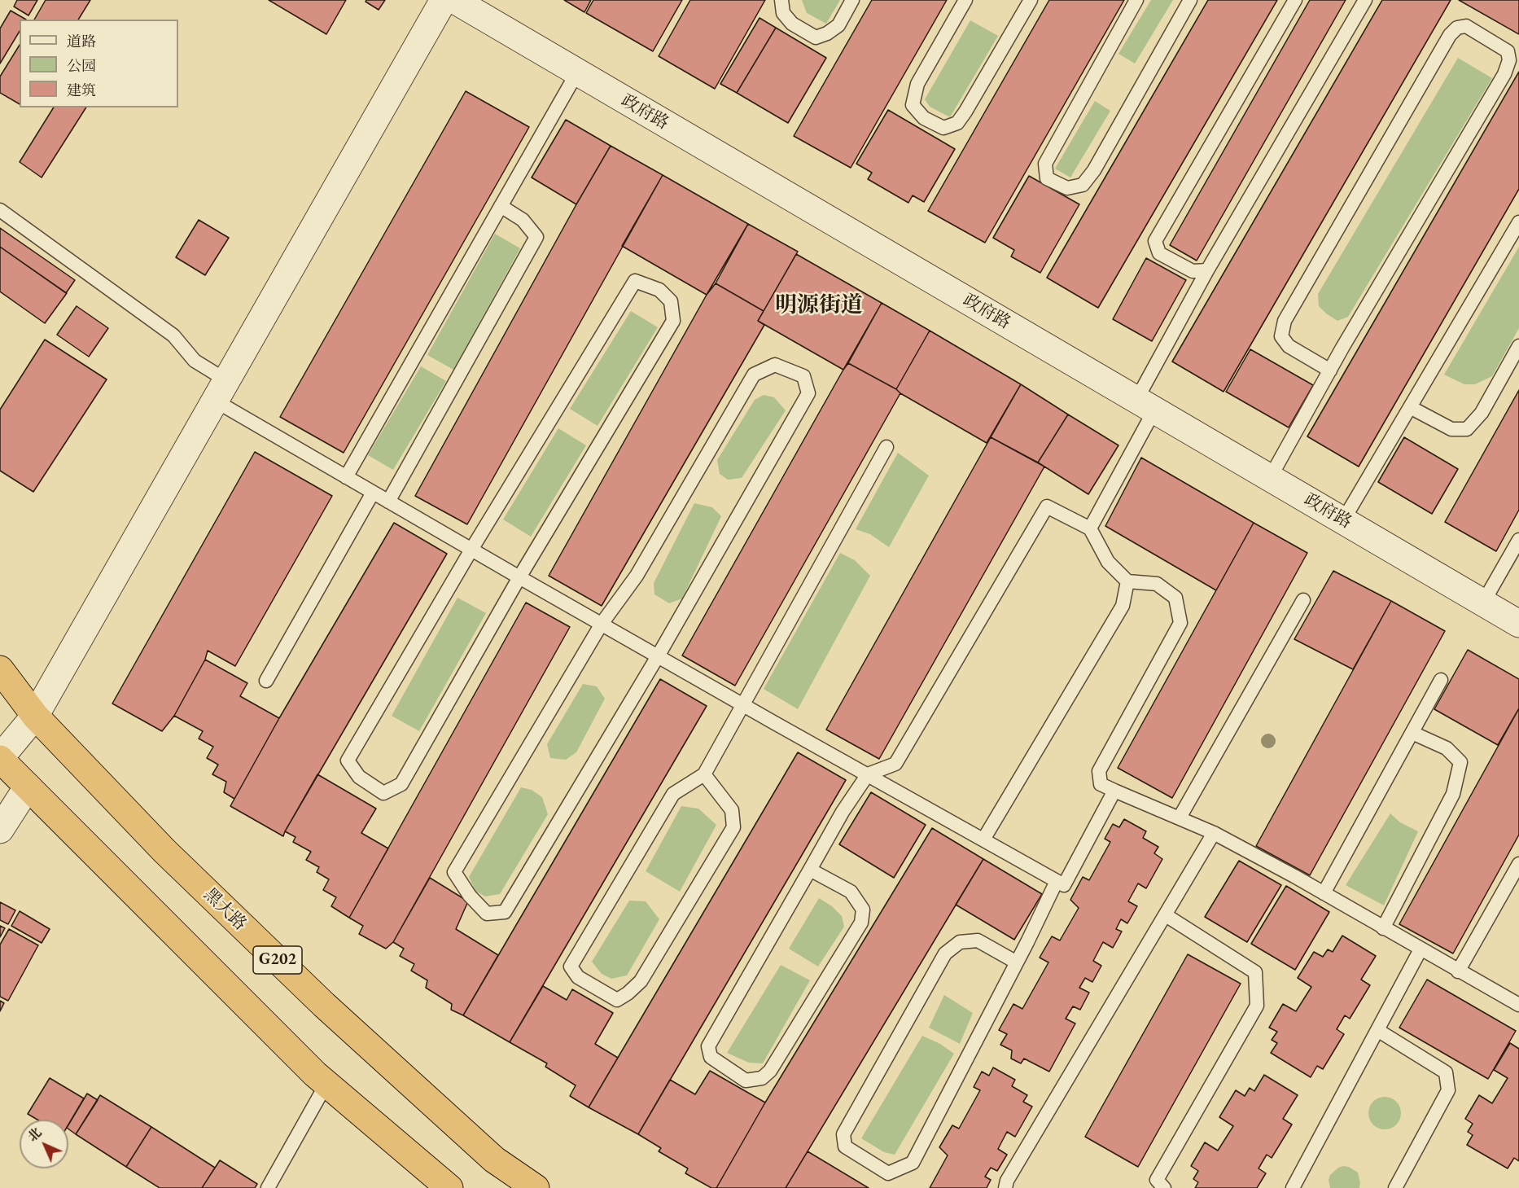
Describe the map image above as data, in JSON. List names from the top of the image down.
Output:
{
  "streets": {
    "highway": ["黑大路", "G202"],
    "street": ["政府路"]
  },
  "crossings": [
    ["黑大路", "G202"]
  ],
  "districts": ["明源街道"],
  "legend": ["道路", "公园", "建筑"],
  "north": "top left"
}
